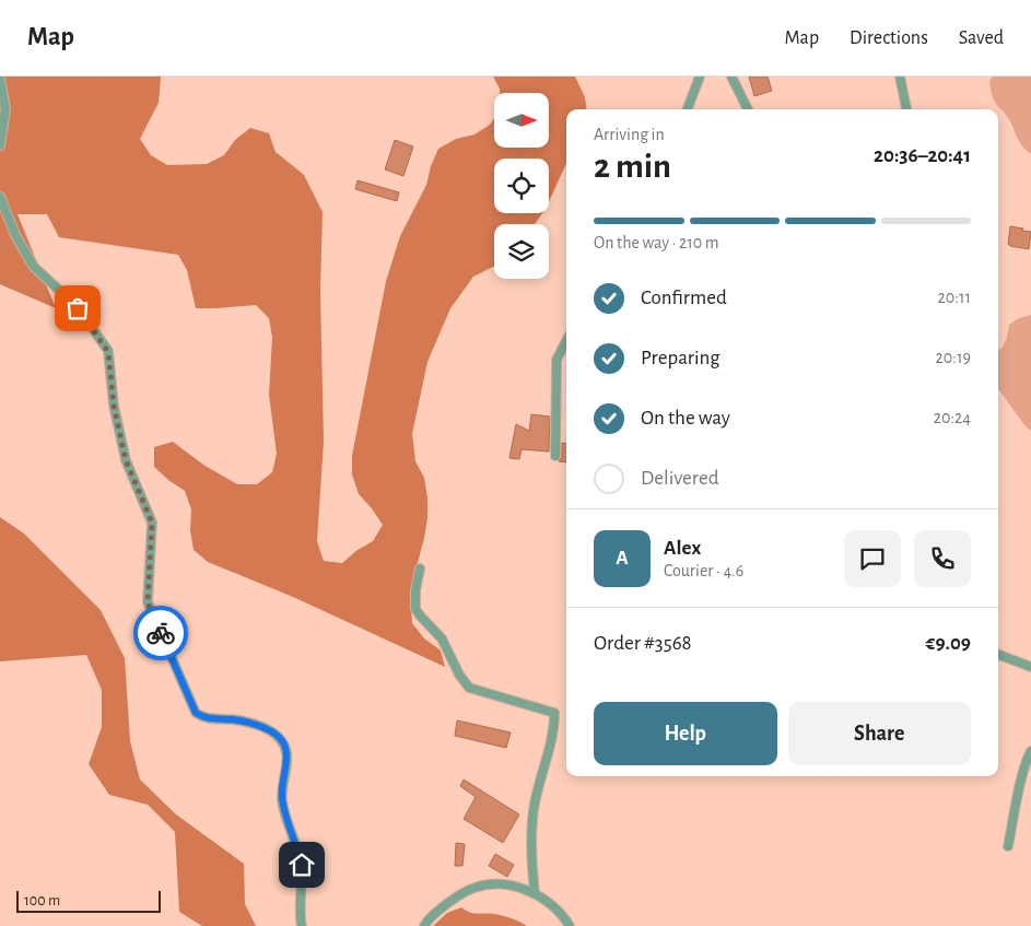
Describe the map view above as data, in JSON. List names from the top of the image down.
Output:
{
  "scale_bar": "100 m",
  "north": "right",
  "page": {
    "header": "Map",
    "nav": ["Map", "Directions", "Saved"],
    "heading": ["2 min", "Arriving in", "20:36–20:41"],
    "panel": [
      "Alex",
      "Courier · 4.6",
      "Order #3568",
      "€9.09"
    ],
    "bar": "On the way · 210 m",
    "list": [
      ["Confirmed", "20:11"],
      ["Preparing", "20:19"],
      ["On the way", "20:24"],
      "Delivered"
    ],
    "round": "A",
    "buttons": ["Help", "Share"],
    "scale": "100 m"
  }
}
